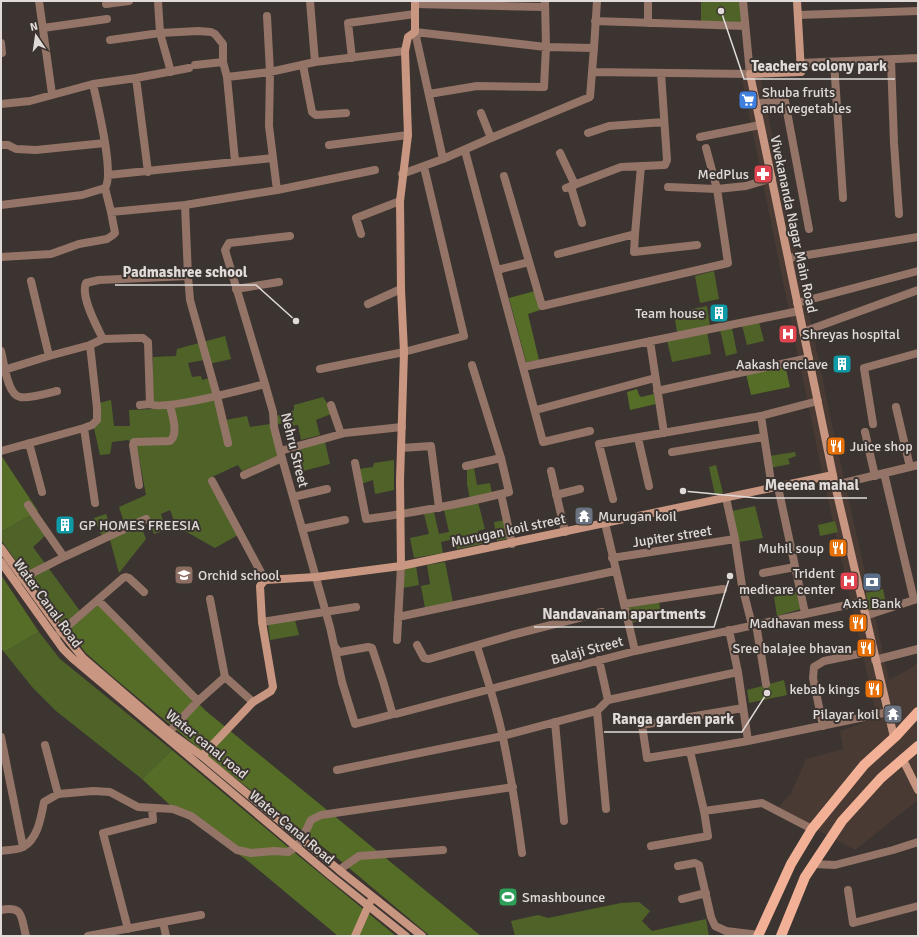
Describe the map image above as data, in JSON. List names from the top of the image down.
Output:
{
  "streets": {
    "main road": [
      "Vivekananda Nagar Main Road",
      "Murugan koil street",
      "Water Canal Road",
      "Water canal road"
    ],
    "street": ["Nehru Street", "Jupiter street", "Balaji Street"]
  },
  "crossings": [
    ["Vivekananda Nagar Main Road", "Murugan koil street"],
    ["Vivekananda Nagar Main Road", "Balaji Street"],
    ["Nehru Street", "Murugan koil street"],
    ["Nehru Street", "Balaji Street"],
    ["Water Canal Road", "Water canal road"]
  ],
  "places": {
    "other": [
      "Teachers colony park",
      "Padmashree school",
      "Meeena mahal",
      "Nandavanam apartments",
      "Ranga garden park"
    ],
    "supermarket": ["Shuba fruits and vegetables"],
    "pharmacy": ["MedPlus"],
    "building": ["Team house", "Aakash enclave", "GP HOMES FREESIA"],
    "hospital": ["Shreyas hospital", "Trident medicare center"],
    "restaurant": [
      "Juice shop",
      "Muhil soup",
      "Madhavan mess",
      "Sree balajee bhavan",
      "kebab kings"
    ],
    "temple": ["Murugan koil", "Pilayar koil"],
    "school or university": ["Orchid school"],
    "bank": ["Axis Bank"],
    "sports": ["Smashbounce"]
  },
  "north": "top"
}
